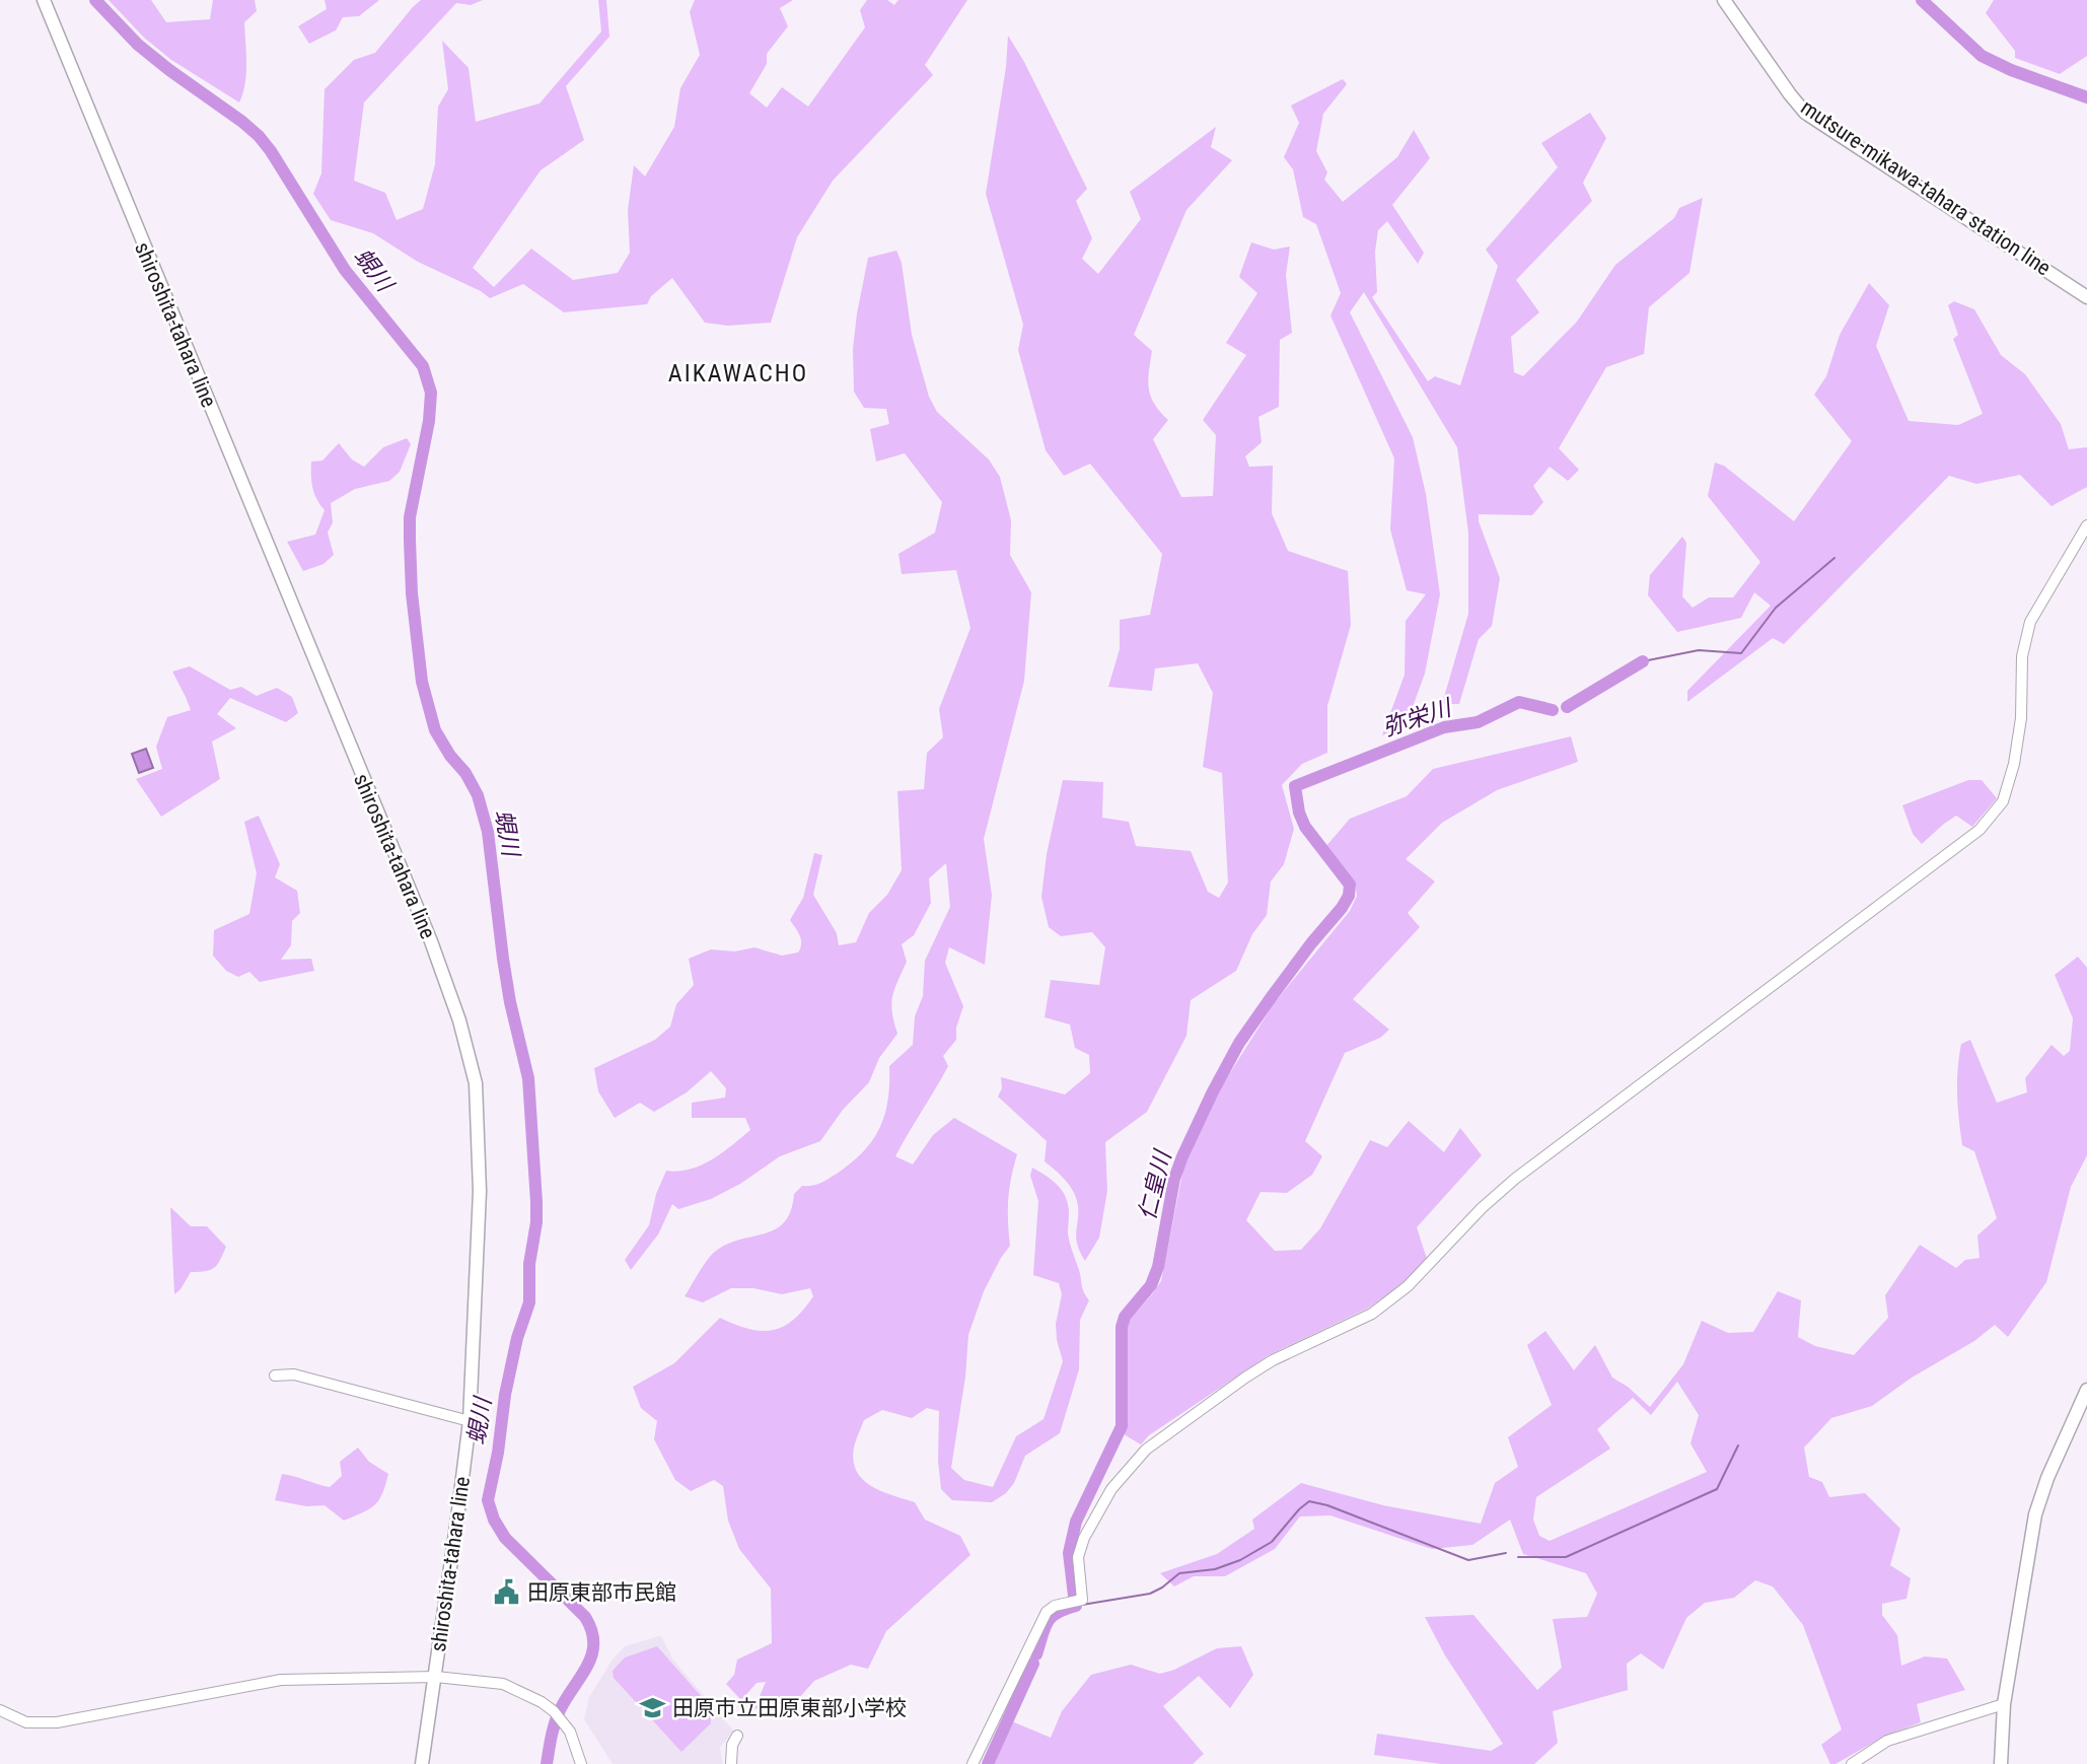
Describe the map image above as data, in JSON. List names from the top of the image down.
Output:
{
  "streets": {
    "main road": ["mutsure-mikawa-tahara station line", "shiroshita-tahara line"]
  },
  "districts": ["AIKAWACHO"],
  "water": ["蜆川", "弥栄川", "仁皇川"],
  "places": {
    "public building": ["田原東部市民館"],
    "school or university": ["田原市立田原東部小学校"]
  }
}
